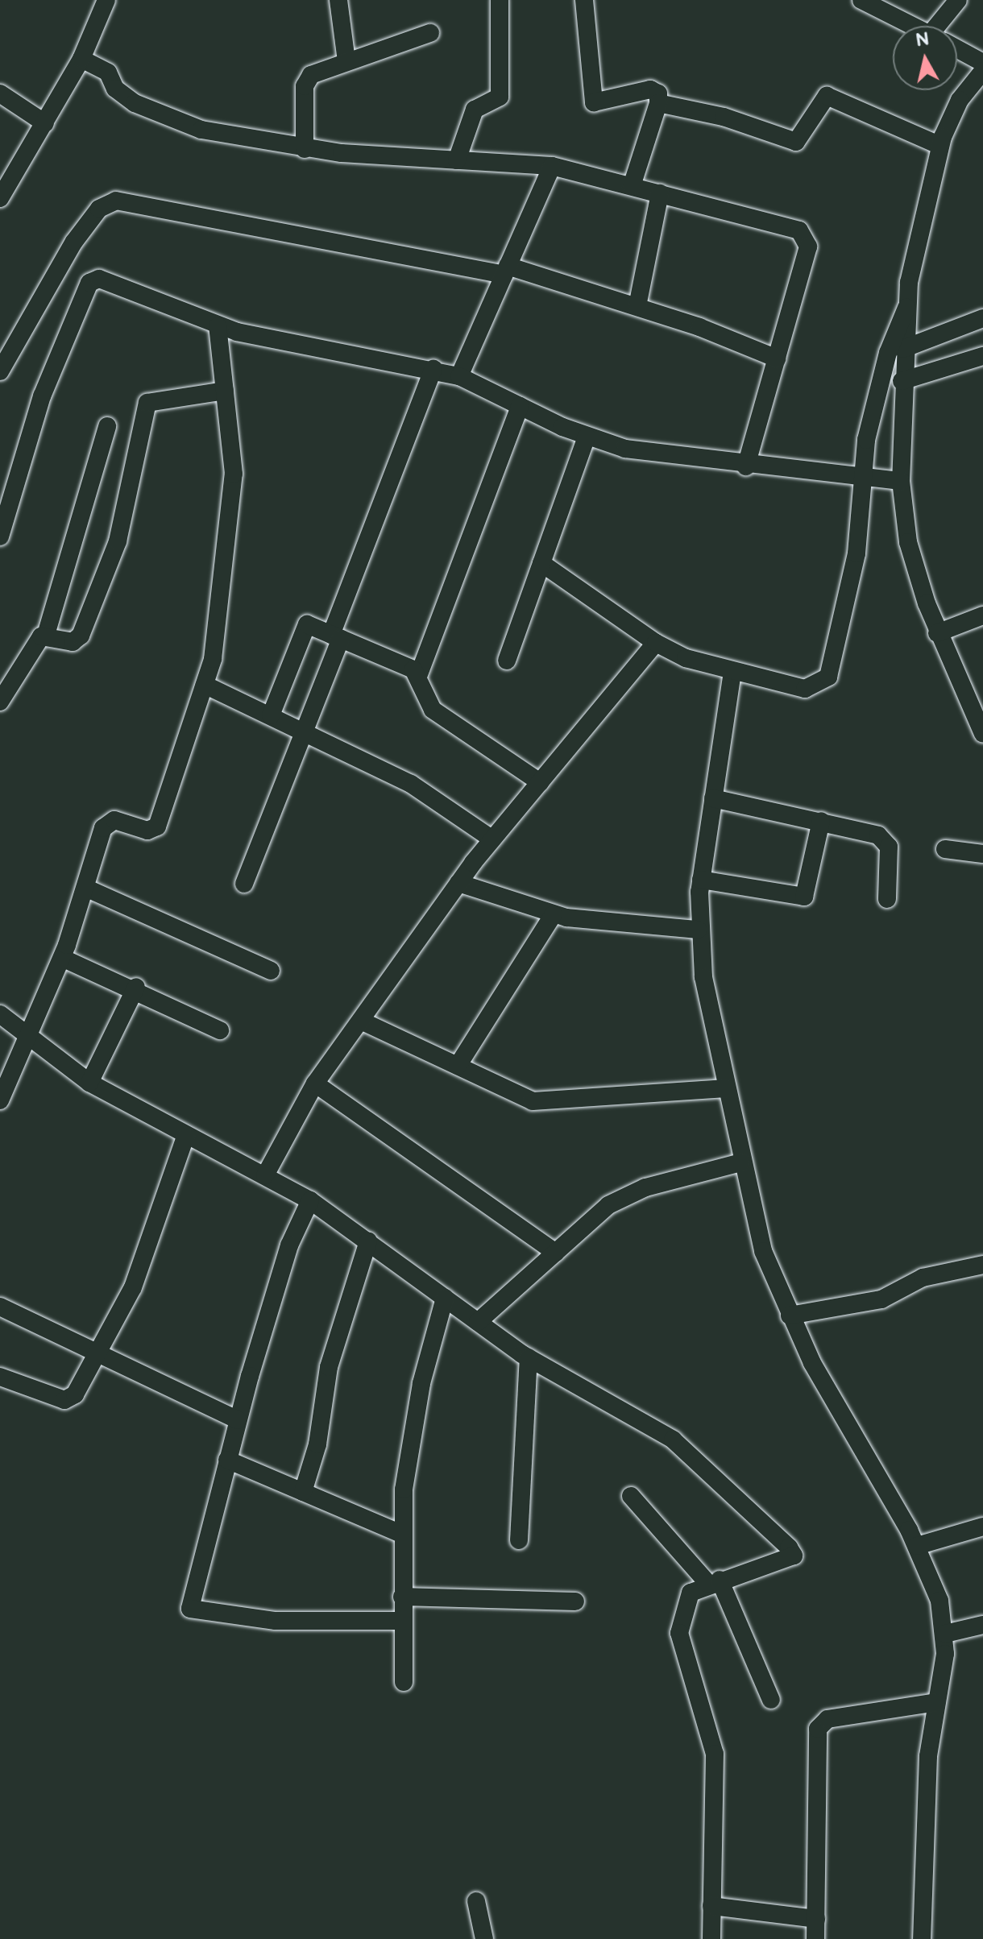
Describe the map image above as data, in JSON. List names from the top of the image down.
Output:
{
  "north": "top"
}
